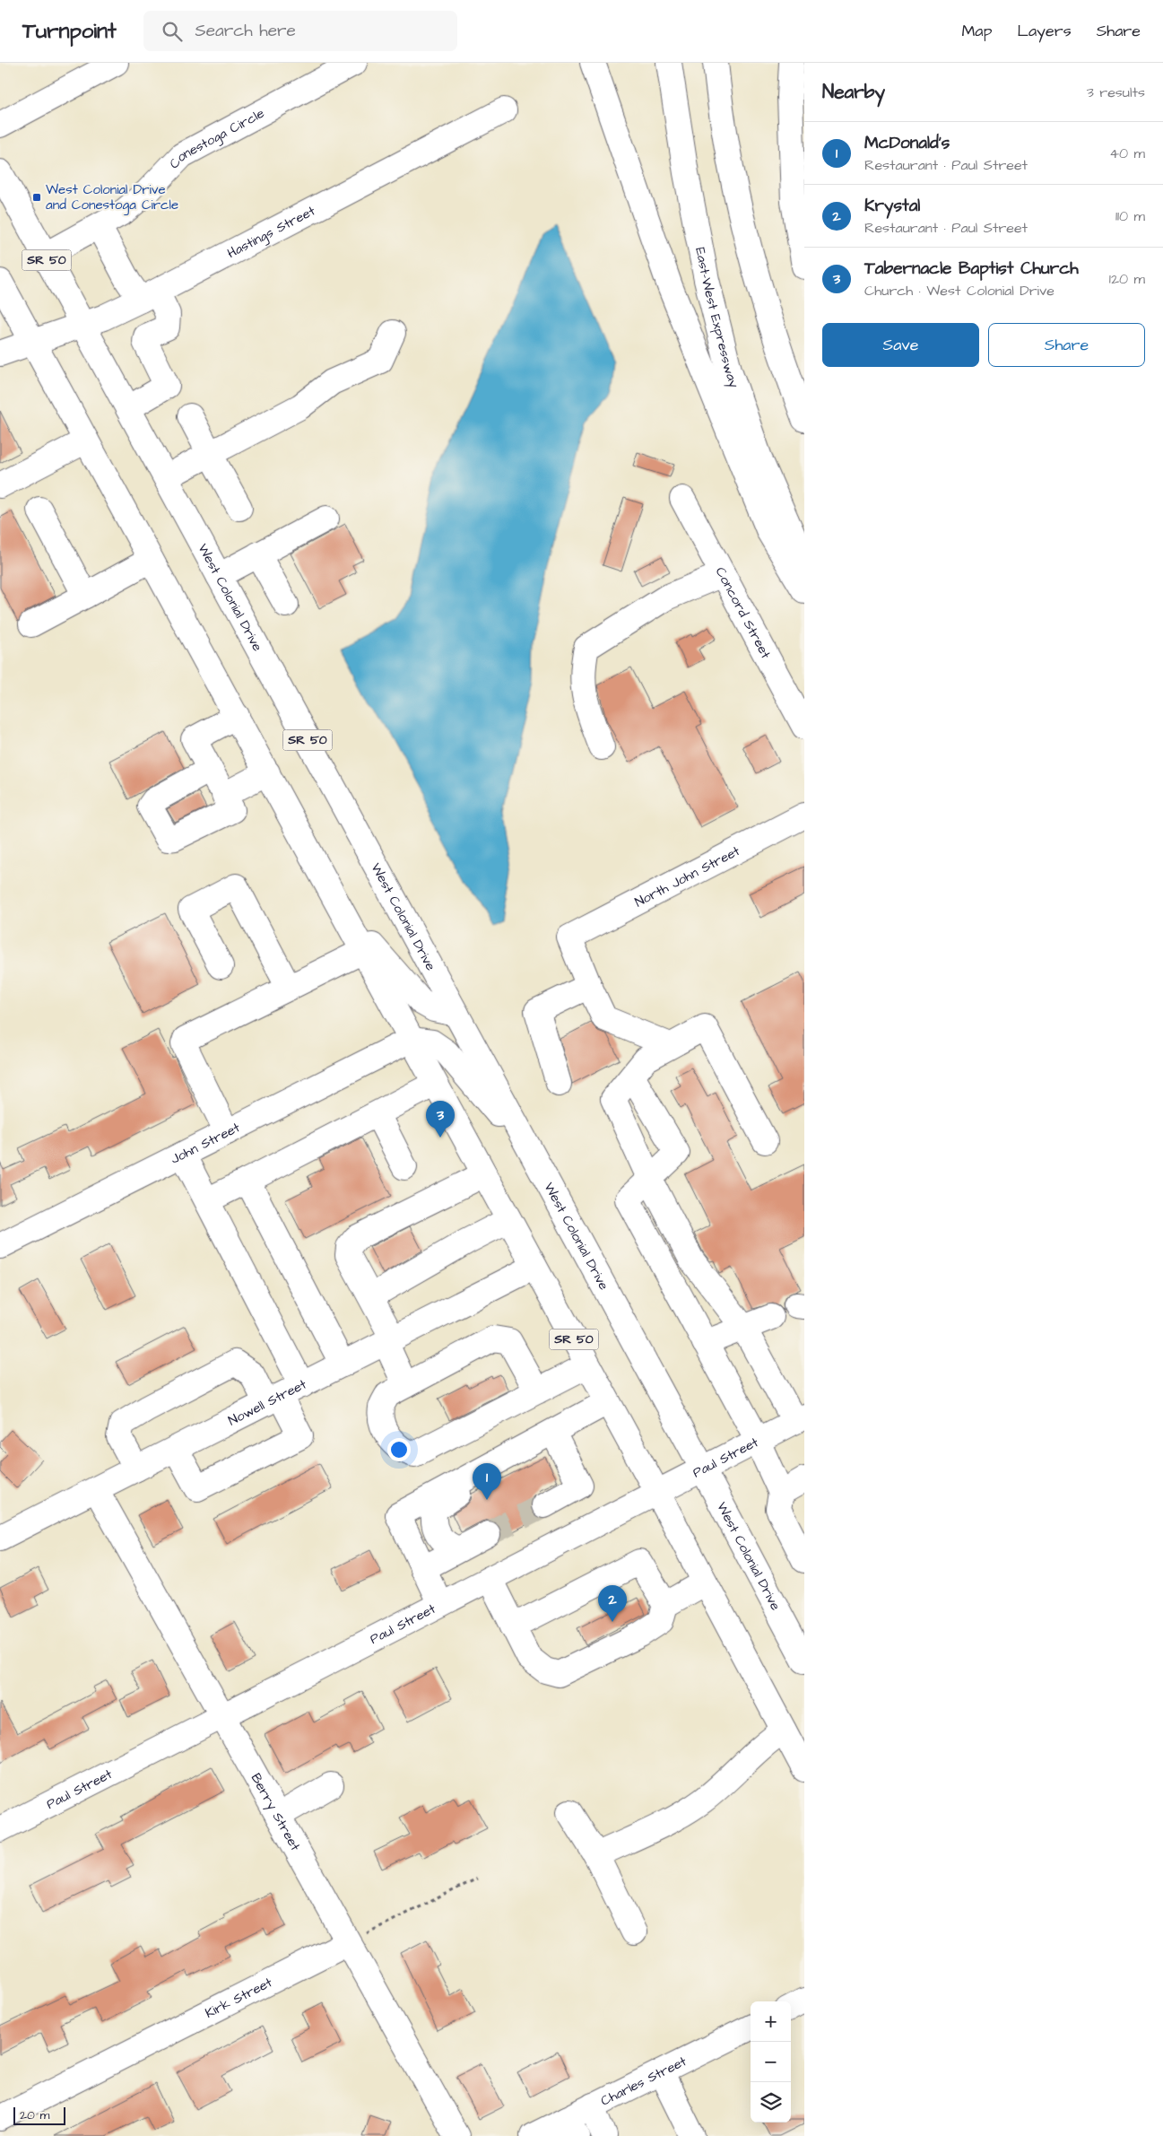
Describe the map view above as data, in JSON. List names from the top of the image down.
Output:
{
  "streets": {
    "main road": [
      "Conestoga Circle",
      "Hastings Street",
      "SR 50",
      "East-West Expressway",
      "West Colonial Drive",
      "Concord Street",
      "North John Street",
      "John Street",
      "Nowell Street",
      "Paul Street",
      "Berry Street",
      "Kirk Street",
      "Charles Street"
    ]
  },
  "crossings": [
    ["Conestoga Circle", "West Colonial Drive"],
    ["Hastings Street", "SR 50"],
    ["Hastings Street", "West Colonial Drive"],
    ["SR 50", "John Street"],
    ["SR 50", "Nowell Street"],
    ["SR 50", "Paul Street"],
    ["West Colonial Drive", "Paul Street"],
    ["Nowell Street", "Berry Street"],
    ["Paul Street", "Berry Street"],
    ["Berry Street", "Kirk Street"]
  ],
  "places": {
    "transit": ["West Colonial Drive and Conestoga Circle"]
  },
  "scale_bar": "20 m",
  "page": {
    "header": "Turnpoint",
    "search": "Search here",
    "nav": ["Map", "Layers", "Share"],
    "heading": ["Nearby", "3 results"],
    "list": [
      {
        "mark": "1",
        "name": "McDonald's",
        "note": "Restaurant · Paul Street",
        "value": "40 m"
      },
      {
        "mark": "2",
        "name": "Krystal",
        "note": "Restaurant · Paul Street",
        "value": "110 m"
      },
      {
        "mark": "3",
        "name": "Tabernacle Baptist Church",
        "note": "Church · West Colonial Drive",
        "value": "120 m"
      }
    ],
    "buttons": ["Save", "Share"],
    "pins": ["3", "1", "2"],
    "map_buttons": ["+", "−"],
    "scale": "20 m"
  }
}
